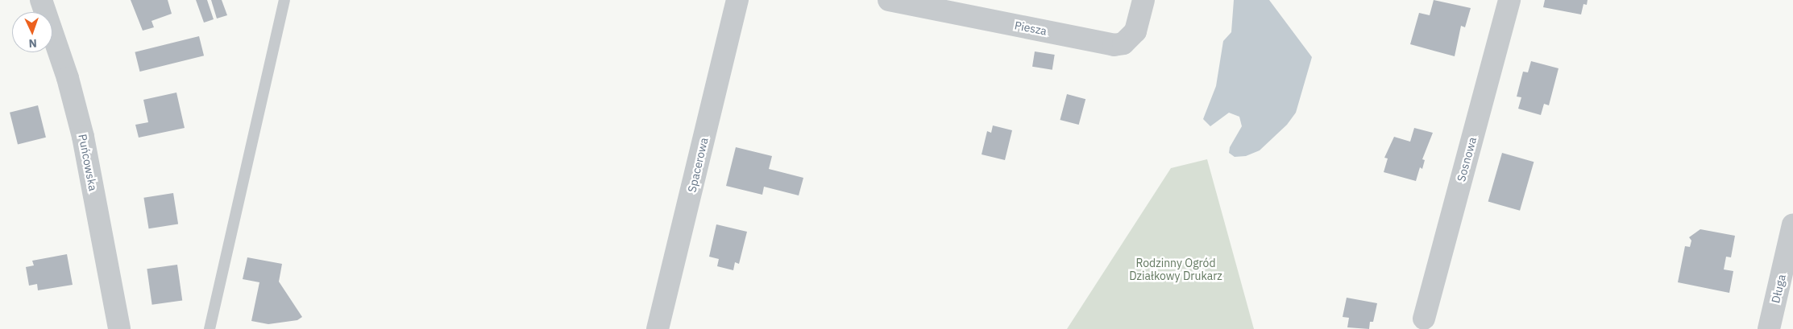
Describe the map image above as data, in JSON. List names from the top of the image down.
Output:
{
  "streets": {
    "street": [
      "Piesza",
      "Sosnowa",
      "Puńcowska",
      "Spacerowa",
      "Długa"
    ]
  },
  "parks": ["Rodzinny Ogród Działkowy Drukarz"],
  "north": "bottom"
}
